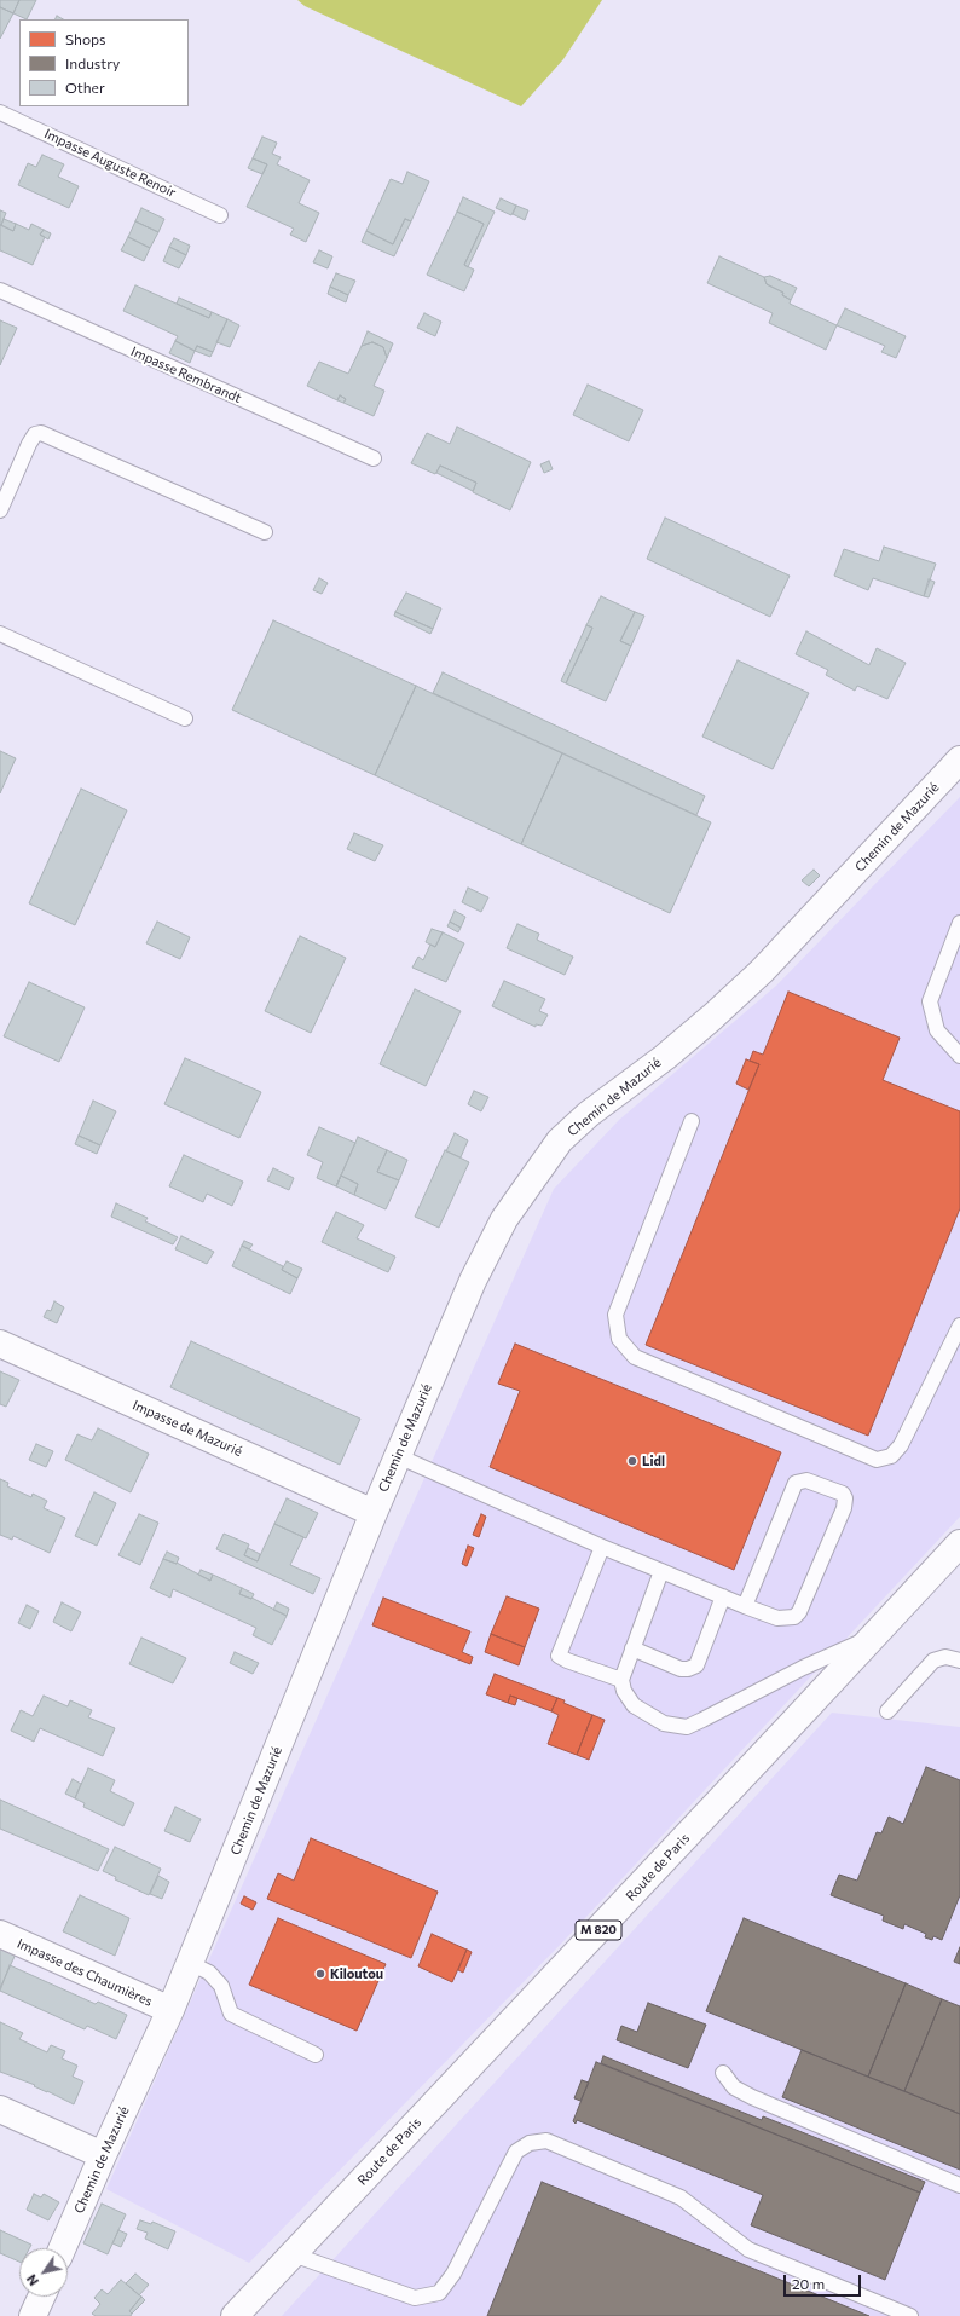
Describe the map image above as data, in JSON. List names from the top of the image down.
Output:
{
  "streets": {
    "street": [
      "Chemin de Mazurié",
      "Impasse de Mazurié",
      "Route de Paris",
      "M 820",
      "Impasse des Chaumières"
    ],
    "lane": ["Impasse Auguste Renoir", "Impasse Rembrandt"]
  },
  "crossings": [
    ["Chemin de Mazurié", "Impasse de Mazurié"],
    ["Chemin de Mazurié", "Impasse des Chaumières"]
  ],
  "places": ["Lidl", "Kiloutou"],
  "legend": ["Shops", "Industry", "Other"],
  "scale_bar": "20 m",
  "north": "bottom left"
}
